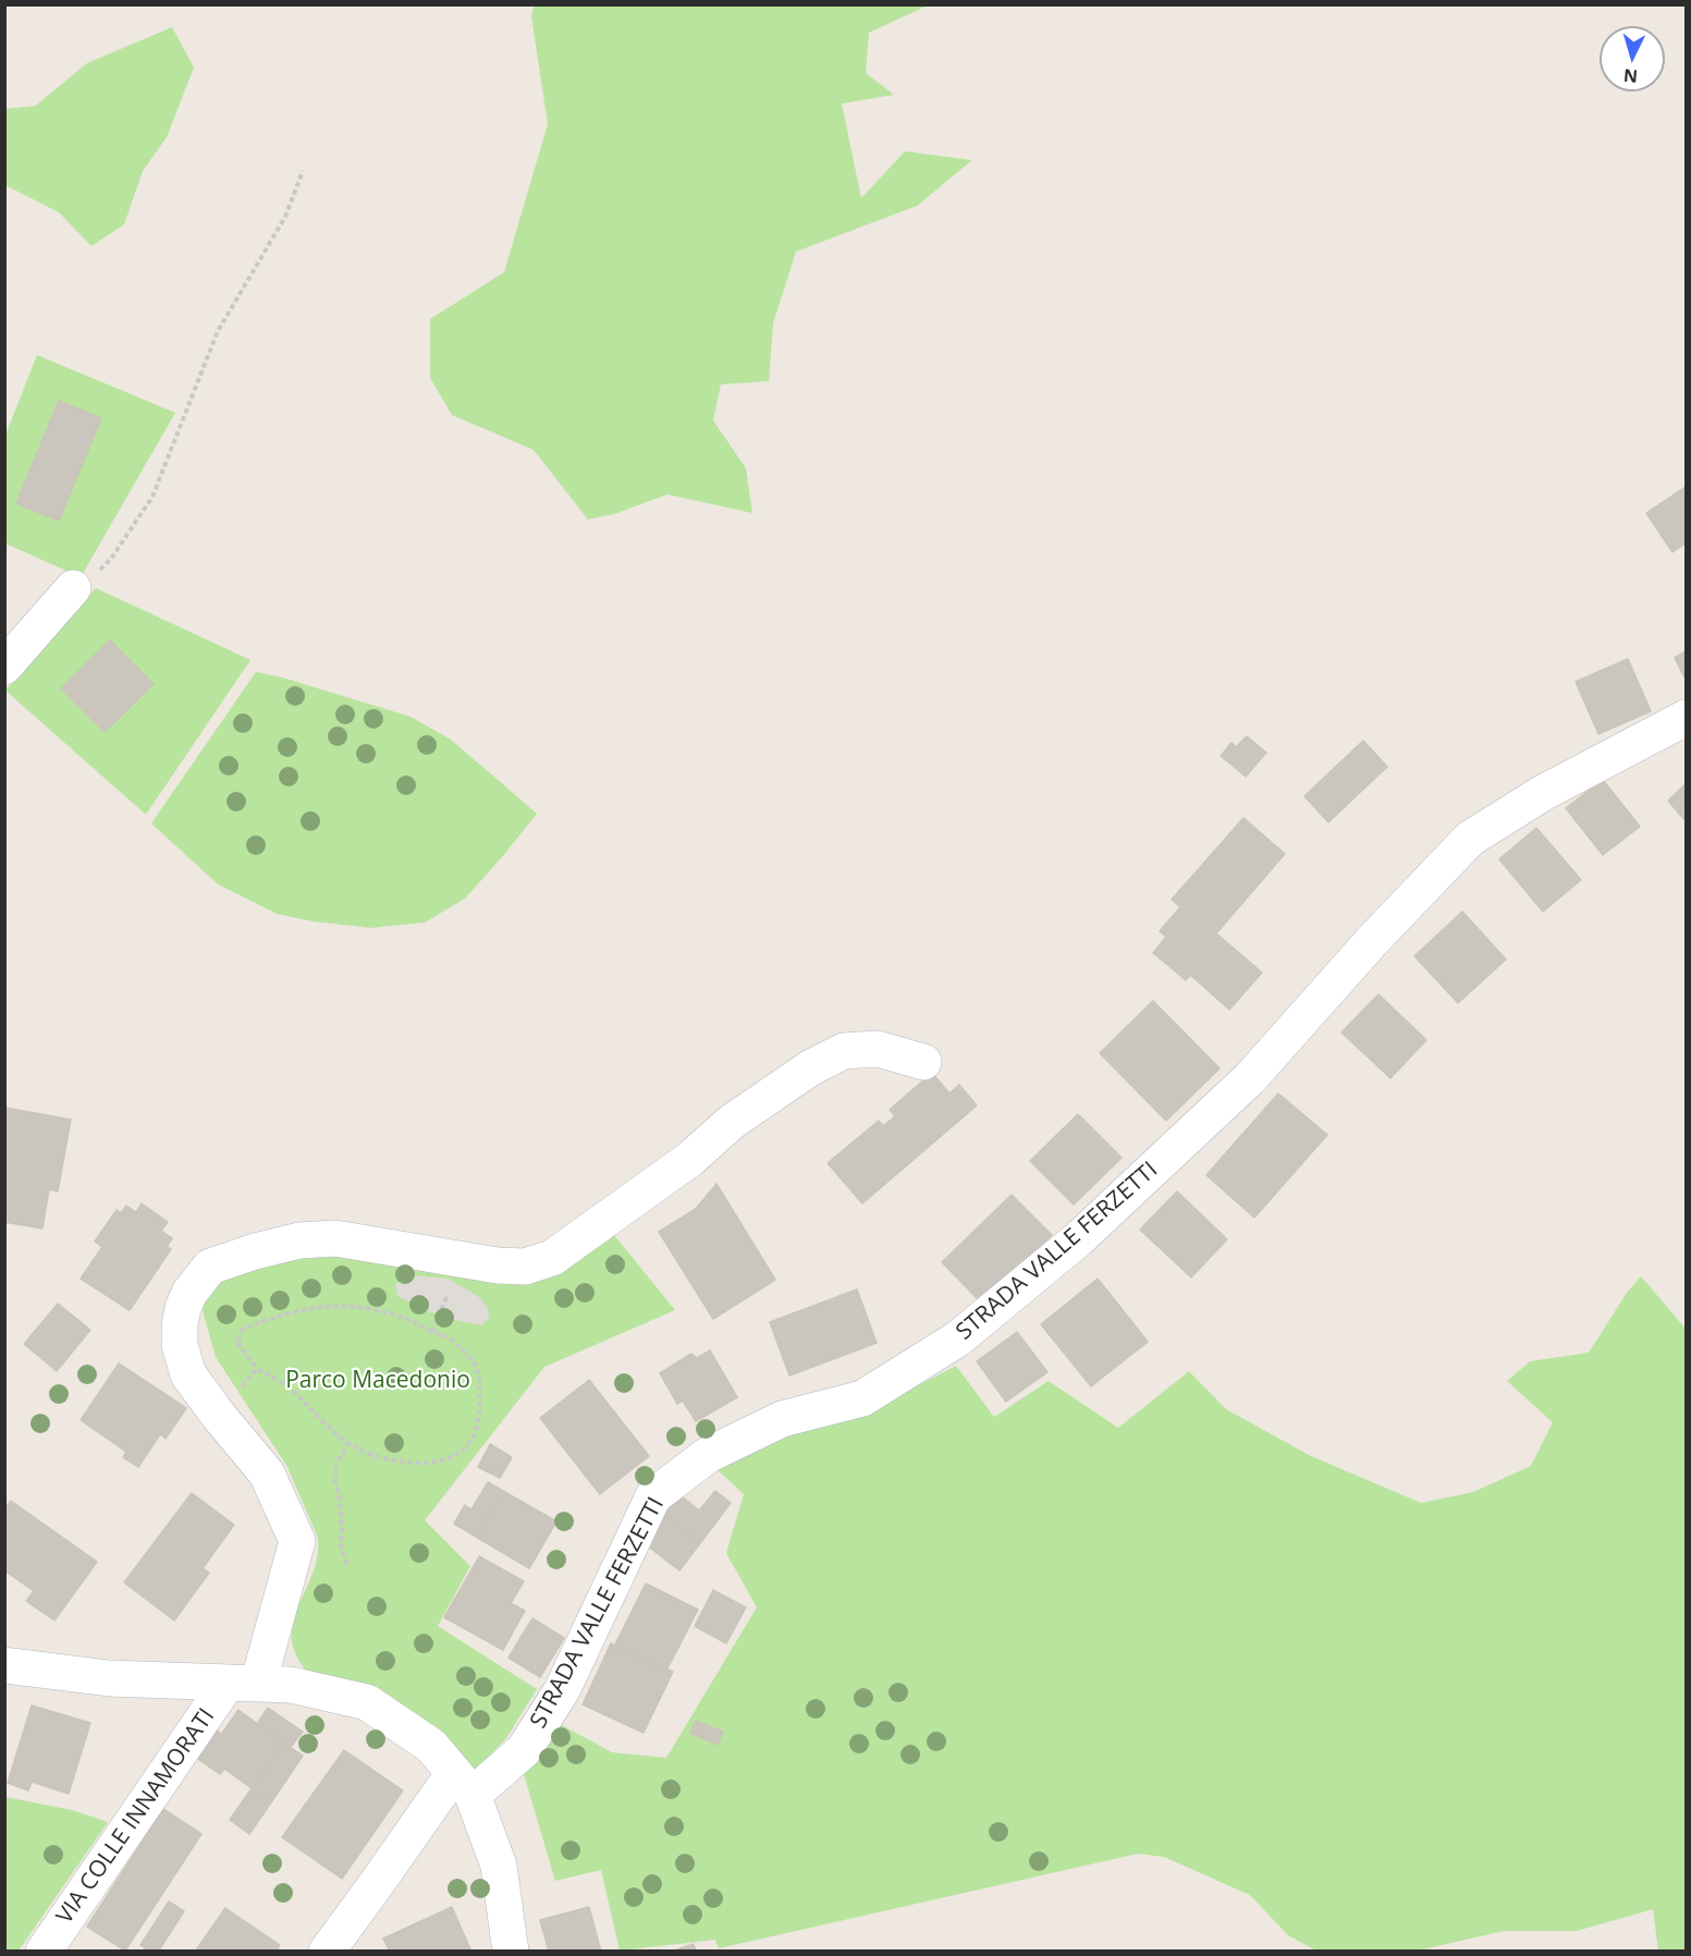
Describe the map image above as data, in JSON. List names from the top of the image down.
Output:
{
  "streets": {
    "street": ["STRADA VALLE FERZETTI", "VIA COLLE INNAMORATI"]
  },
  "parks": ["Parco Macedonio"],
  "north": "bottom"
}
